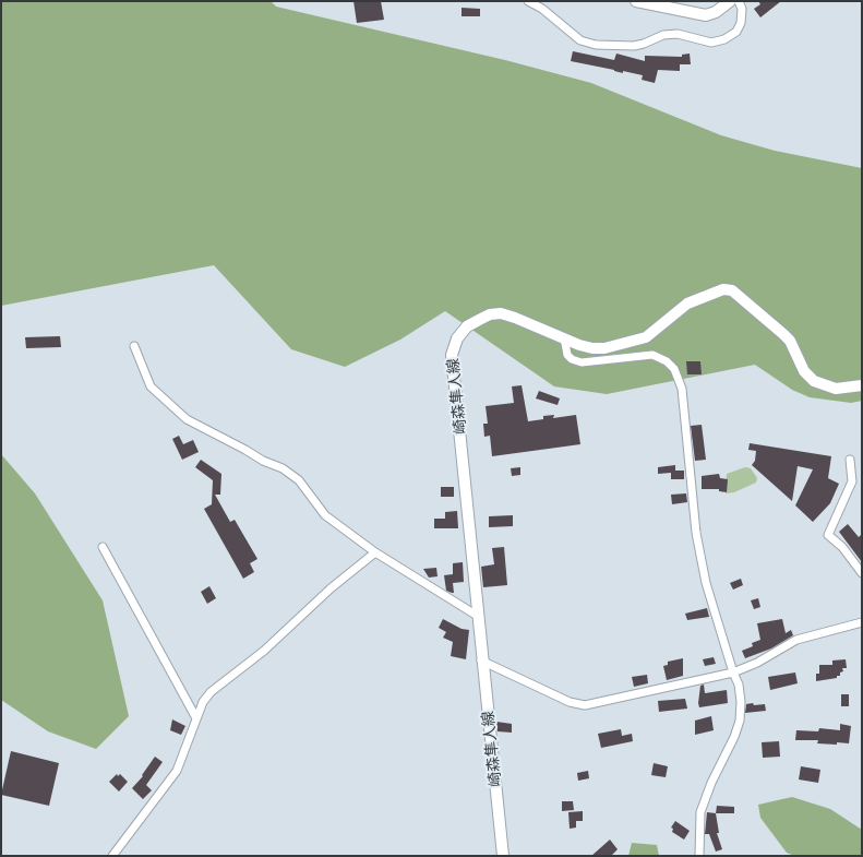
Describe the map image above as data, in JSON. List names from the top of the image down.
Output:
{
  "streets": {
    "main road": ["崎森隼人線"]
  }
}
